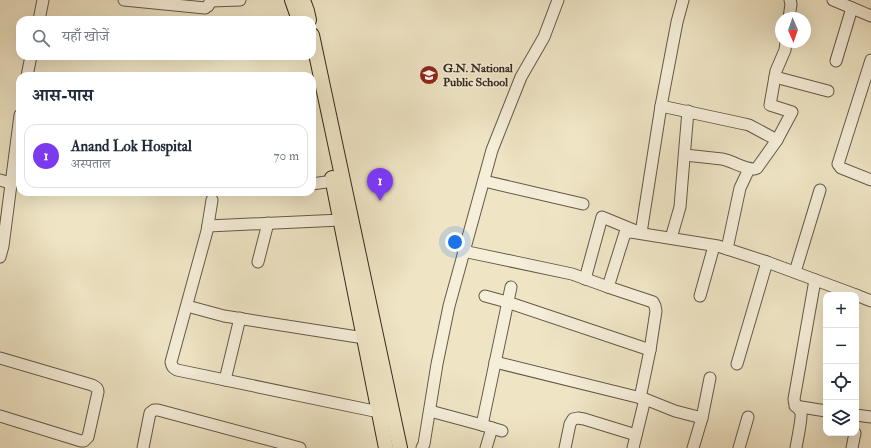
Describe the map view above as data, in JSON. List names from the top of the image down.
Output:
{
  "places": {
    "school or university": ["G.N. National Public School"]
  },
  "north": "bottom",
  "page": {
    "search": "यहाँ खोजें",
    "heading": "आस-पास",
    "list": [
      {
        "mark": "1",
        "name": "Anand Lok Hospital",
        "note": "अस्पताल",
        "value": "70 m"
      }
    ],
    "pins": "1",
    "map_buttons": ["+", "−"]
  }
}
